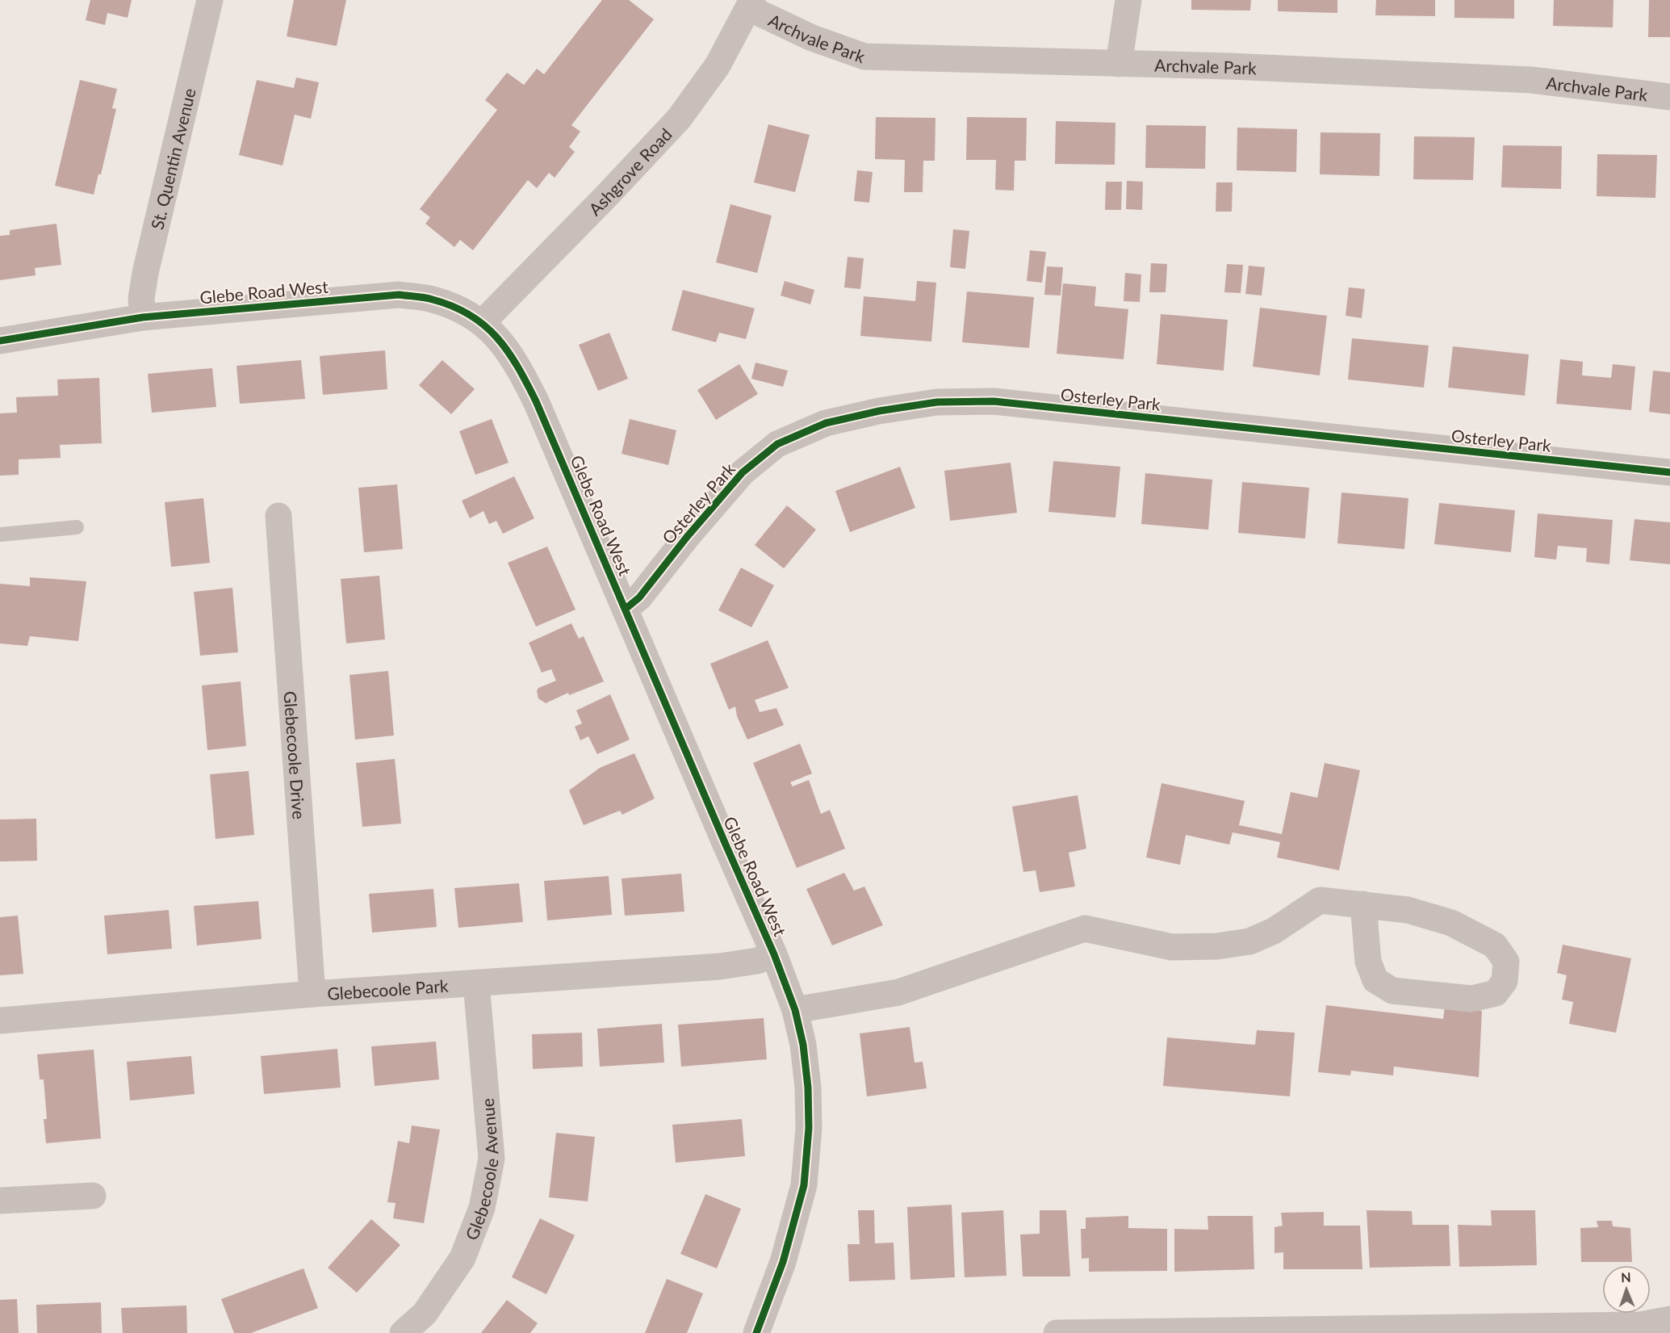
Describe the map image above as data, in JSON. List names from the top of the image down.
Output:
{
  "streets": {
    "street": [
      "Archvale Park",
      "St. Quentin Avenue",
      "Ashgrove Road",
      "Glebe Road West",
      "Osterley Park",
      "Glebecoole Drive",
      "Glebecoole Park",
      "Glebecoole Avenue"
    ]
  },
  "crossings": [
    ["Archvale Park", "Ashgrove Road"],
    ["St. Quentin Avenue", "Glebe Road West"],
    ["Ashgrove Road", "Glebe Road West"],
    ["Glebe Road West", "Osterley Park"],
    ["Glebe Road West", "Glebecoole Park"],
    ["Glebecoole Drive", "Glebecoole Park"],
    ["Glebecoole Park", "Glebecoole Avenue"]
  ],
  "north": "top"
}
